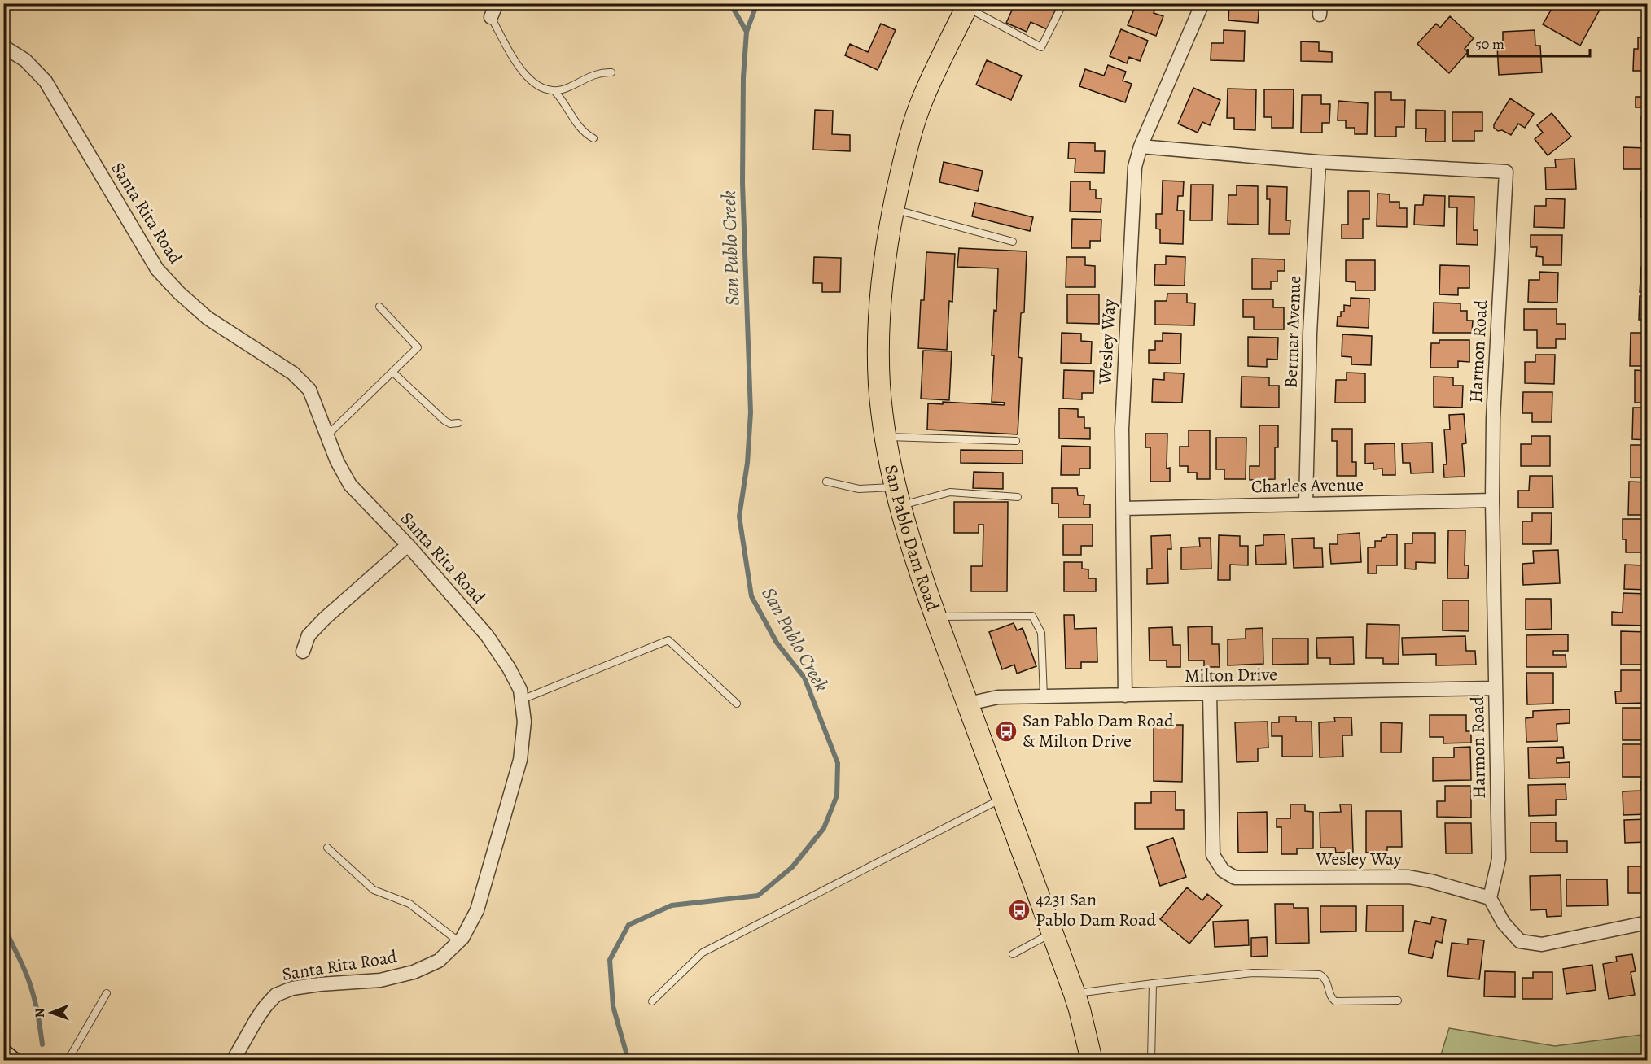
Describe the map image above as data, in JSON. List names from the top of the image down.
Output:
{
  "streets": {
    "main road": ["San Pablo Dam Road"],
    "street": [
      "Santa Rita Road",
      "Bermar Avenue",
      "Wesley Way",
      "Harmon Road",
      "Charles Avenue",
      "Milton Drive"
    ]
  },
  "crossings": [
    ["Bermar Avenue", "Harmon Road"],
    ["Bermar Avenue", "Charles Avenue"],
    ["Wesley Way", "Harmon Road"],
    ["Wesley Way", "Charles Avenue"],
    ["Wesley Way", "Milton Drive"],
    ["Harmon Road", "Charles Avenue"],
    ["Harmon Road", "Milton Drive"],
    ["San Pablo Dam Road", "Milton Drive"]
  ],
  "water": ["San Pablo Creek"],
  "places": {
    "bus stop": ["San Pablo Dam Road & Milton Drive", "4231 San Pablo Dam Road"]
  },
  "scale_bar": "50 m",
  "north": "left"
}
